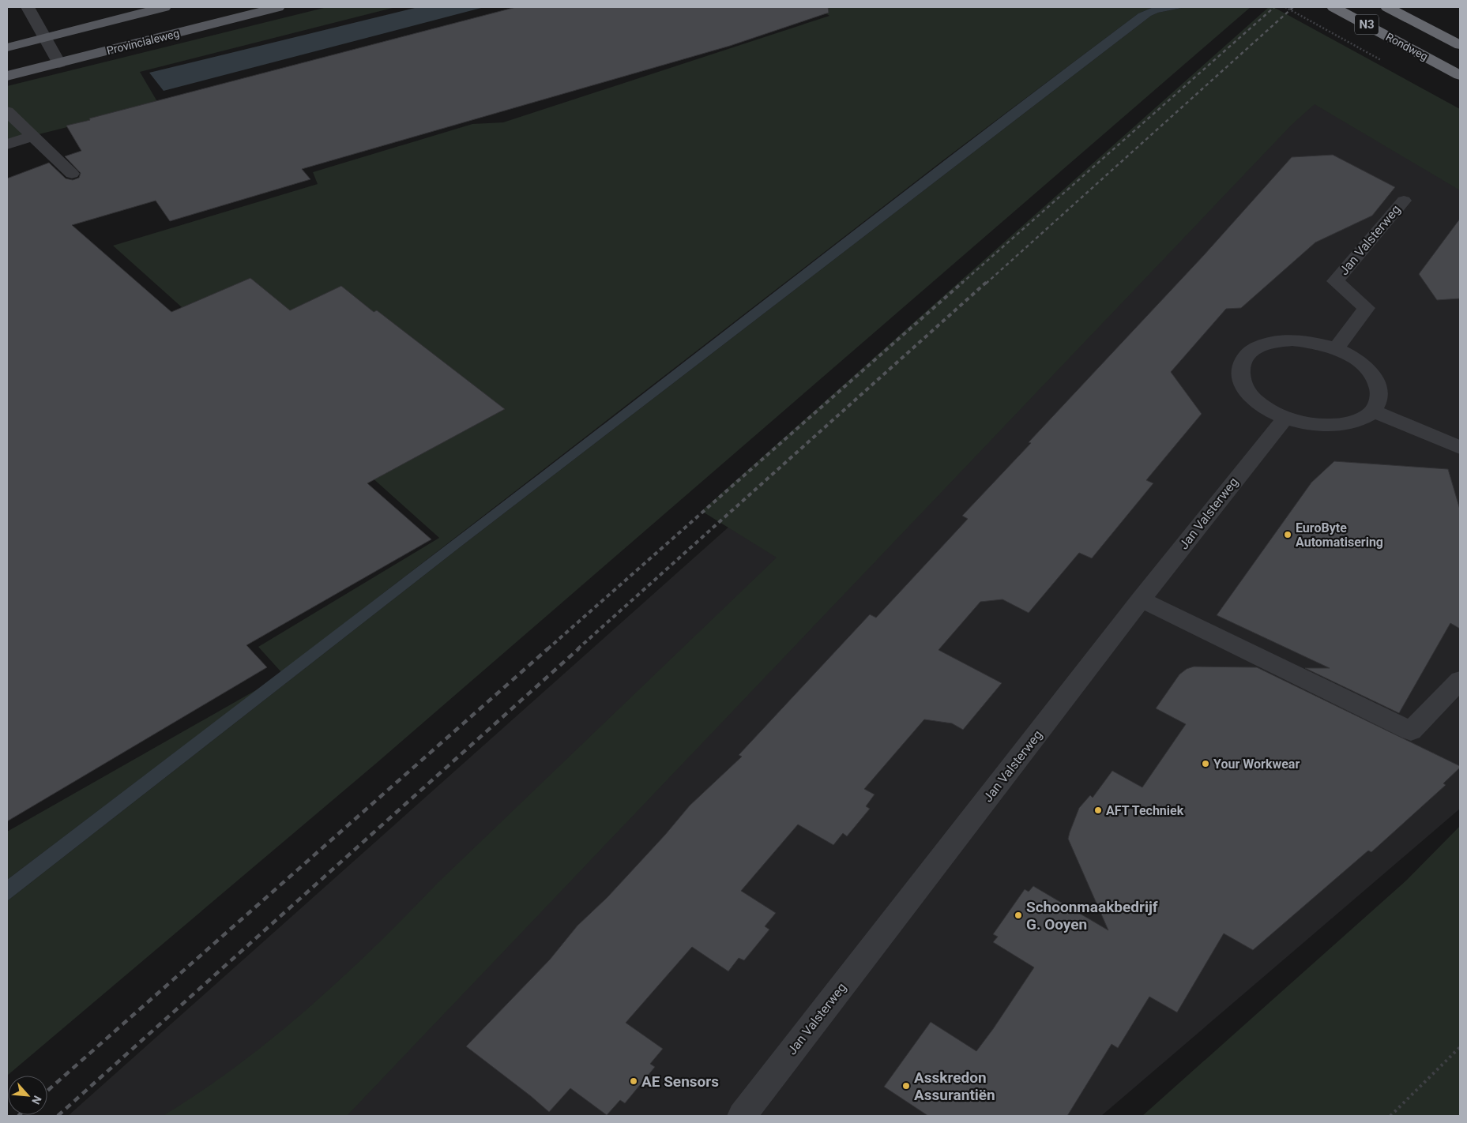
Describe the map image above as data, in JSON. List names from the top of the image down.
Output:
{
  "streets": {
    "highway": ["N3", "Rondweg"],
    "main road": ["Provincialeweg"],
    "street": ["Jan Valsterweg"]
  },
  "places": [
    "EuroByte Automatisering",
    "Your Workwear",
    "AFT Techniek",
    "Schoonmaakbedrijf G. Ooyen",
    "AE Sensors",
    "Asskredon Assurantiën"
  ],
  "north": "bottom right"
}
